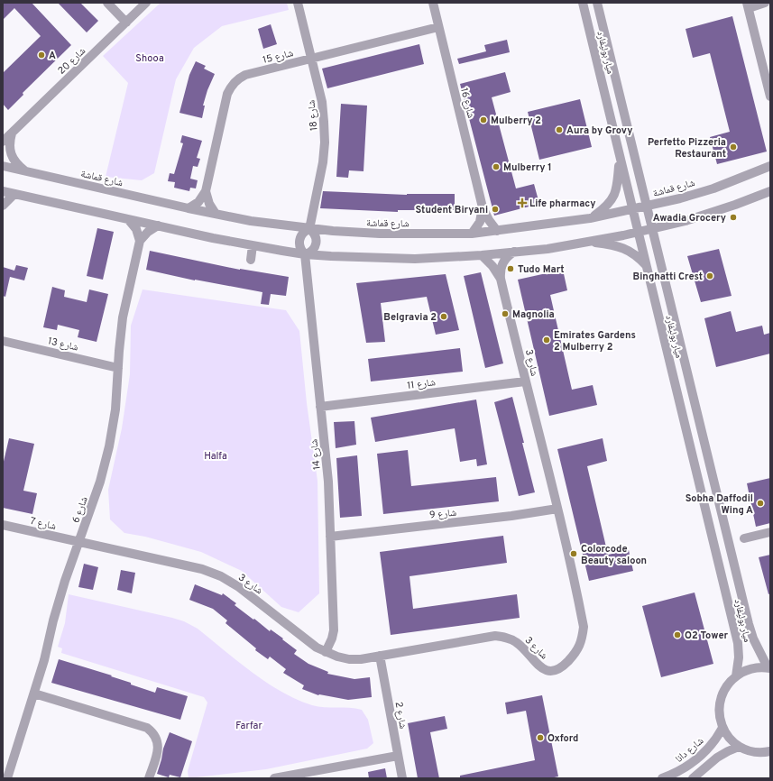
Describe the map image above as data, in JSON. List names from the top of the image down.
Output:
{
  "streets": {
    "street": [
      "ميار بوليفارد",
      "شارع 15",
      "شارع 20",
      "شارع 16",
      "شارع 18",
      "شارع قماشة",
      "شارع 13",
      "شارع 3",
      "شارع 11",
      "شارع 14",
      "شارع 6",
      "شارع 9",
      "شارع 7",
      "شارع 2",
      "شارع دانا"
    ]
  },
  "crossings": [
    ["ميار بوليفارد", "شارع قماشة"],
    ["شارع 15", "شارع 16"],
    ["شارع 15", "شارع 18"],
    ["شارع 15", "شارع قماشة"],
    ["شارع 16", "شارع قماشة"],
    ["شارع 18", "شارع قماشة"],
    ["شارع 18", "شارع 14"],
    ["شارع قماشة", "شارع 14"],
    ["شارع 13", "شارع 6"],
    ["شارع 3", "شارع 11"],
    ["شارع 3", "شارع 14"],
    ["شارع 3", "شارع 6"],
    ["شارع 3", "شارع 9"],
    ["شارع 3", "شارع 7"],
    ["شارع 3", "شارع 2"],
    ["شارع 11", "شارع 14"],
    ["شارع 14", "شارع 9"],
    ["شارع 6", "شارع 7"]
  ],
  "parks": ["Shooa", "Halfa", "Farfar"],
  "places": {
    "other": [
      "A",
      "Mulberry 2",
      "Aura by Grovy",
      "Perfetto Pizzeria Restaurant",
      "Mulberry 1",
      "Student Biryani",
      "Awadia Grocery",
      "Tudo Mart",
      "Binghatti Crest",
      "Magnolia",
      "Belgravia 2",
      "Emirates Gardens 2 Mulberry 2",
      "Sobha Daffodil Wing A",
      "Colorcode Beauty saloon",
      "O2 Tower",
      "Oxford"
    ],
    "health": ["Life pharmacy"]
  }
}
